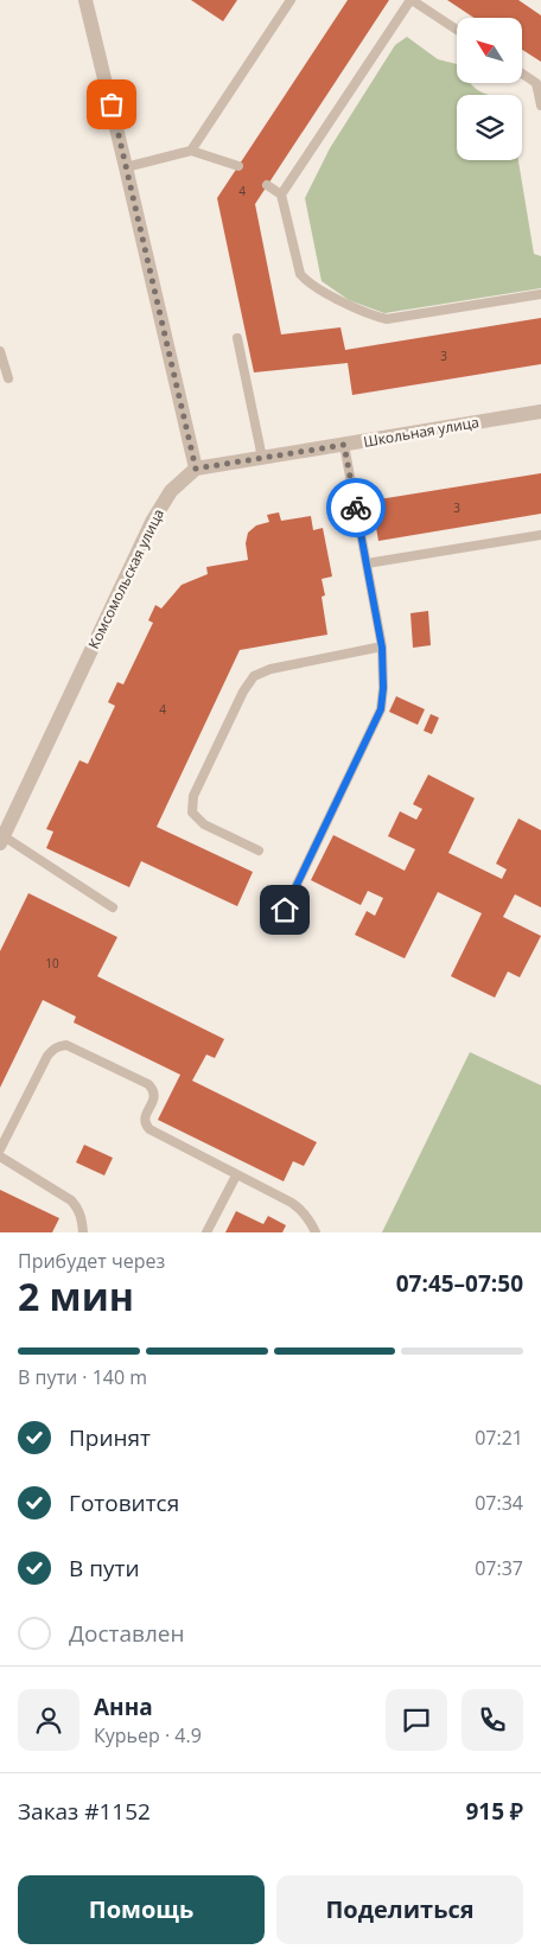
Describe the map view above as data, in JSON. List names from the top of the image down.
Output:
{
  "streets": {
    "street": ["Школьная улица", "Комсомольская улица"]
  },
  "crossings": [
    ["Школьная улица", "Комсомольская улица"]
  ],
  "house_numbers": [
    "4",
    "3",
    "3",
    "4",
    "10"
  ],
  "north": "top left",
  "page": {
    "heading": ["2 мин", "Прибудет через", "07:45–07:50"],
    "panel": [
      "Анна",
      "Курьер · 4.9",
      "Заказ #1152",
      "915 ₽"
    ],
    "bar": "В пути · 140 m",
    "list": [
      ["Принят", "07:21"],
      ["Готовится", "07:34"],
      ["В пути", "07:37"],
      "Доставлен"
    ],
    "buttons": ["Помощь", "Поделиться"]
  }
}
